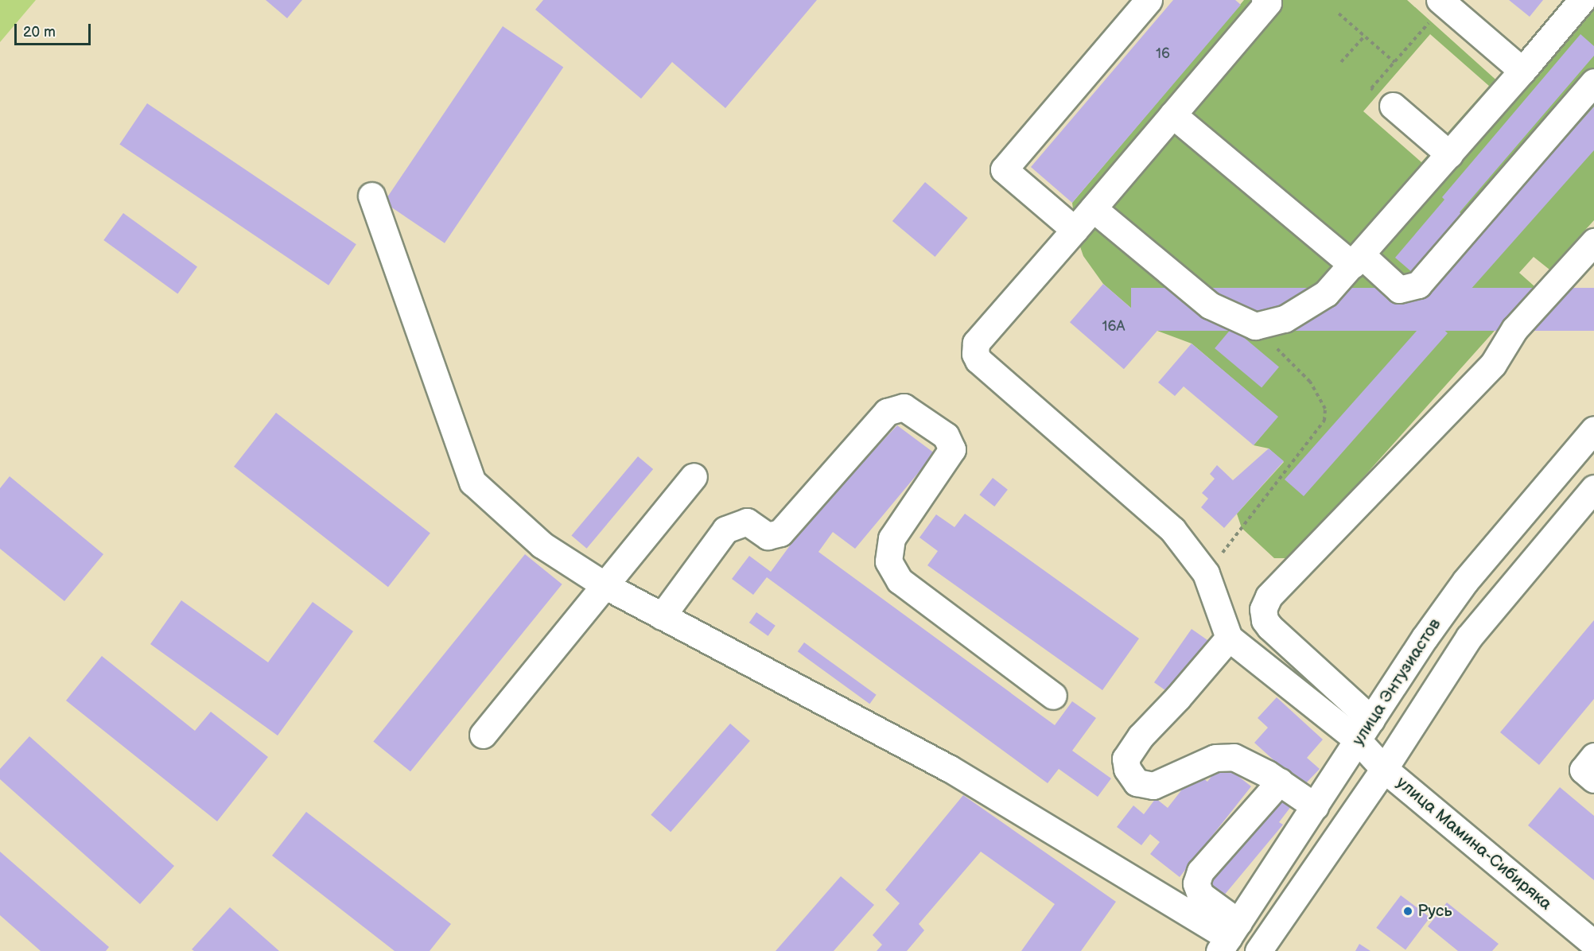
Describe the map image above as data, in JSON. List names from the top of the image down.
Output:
{
  "streets": {
    "main road": ["улица Энтузиастов", "улица Мамина-Сибиряка"]
  },
  "crossings": [
    ["улица Энтузиастов", "улица Мамина-Сибиряка"]
  ],
  "places": ["Русь"],
  "house_numbers": ["16", "16А"],
  "scale_bar": "20 m"
}
